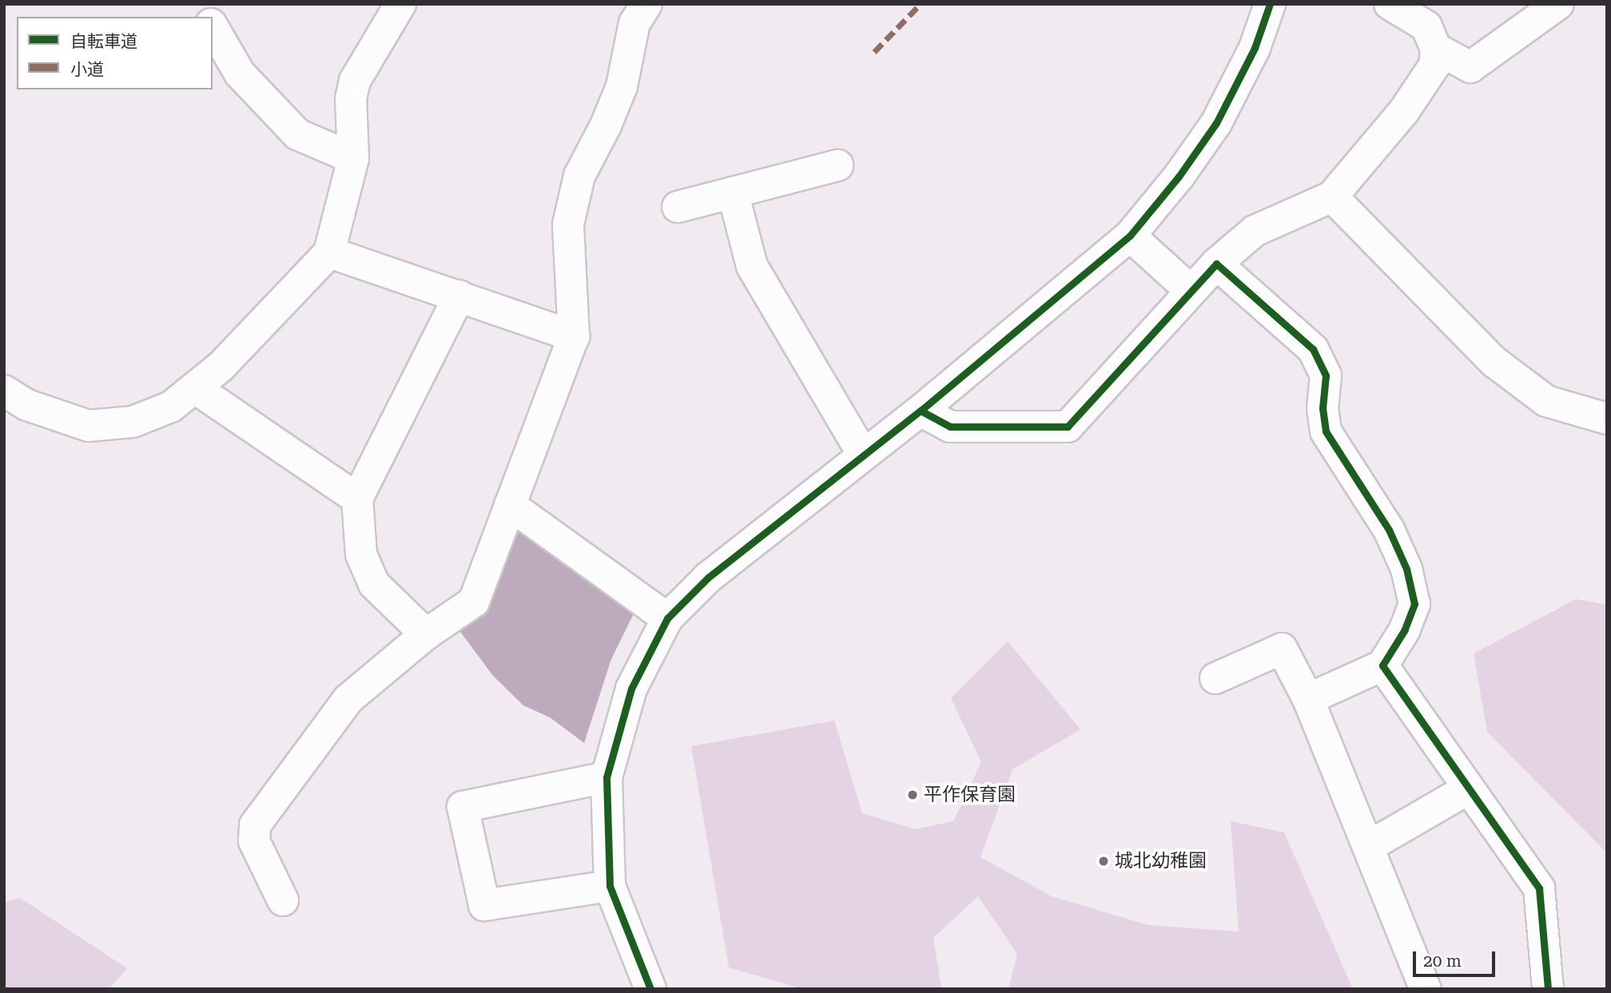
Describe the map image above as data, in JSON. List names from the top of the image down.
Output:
{
  "places": ["平作保育園", "城北幼稚園"],
  "legend": ["自転車道", "小道"],
  "scale_bar": "20 m"
}
